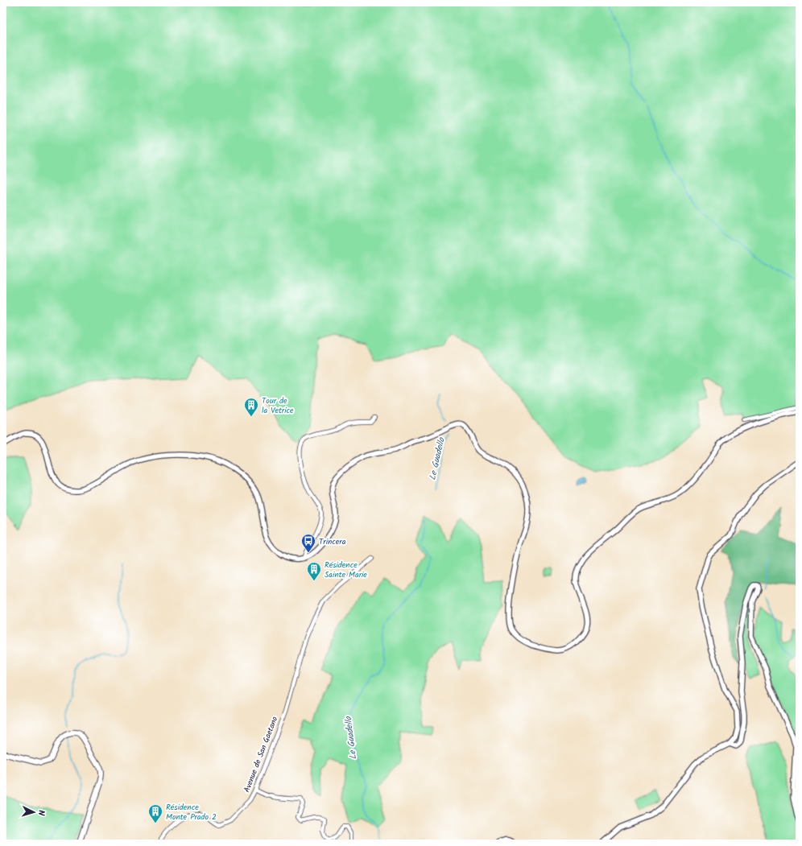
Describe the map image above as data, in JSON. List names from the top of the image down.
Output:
{
  "streets": {
    "street": ["Avenue de San Gaetano"]
  },
  "water": ["Le Guadello"],
  "places": {
    "building": ["Tour de la Vetrice", "Résidence Sainte Marie", "Résidence Monte Prado 2"],
    "bus stop": ["Trincera"]
  },
  "north": "right"
}
